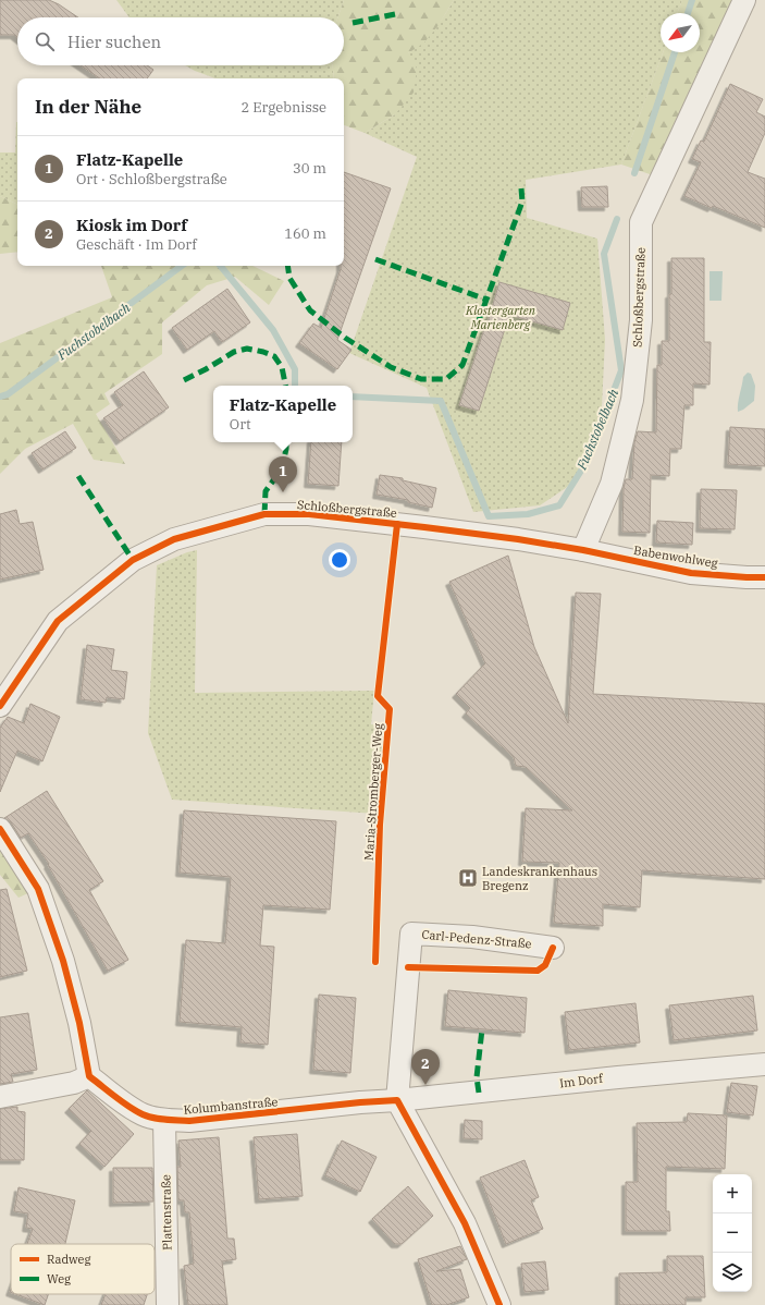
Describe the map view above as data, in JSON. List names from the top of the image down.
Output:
{
  "streets": {
    "street": [
      "Schloßbergstraße",
      "Babenwohlweg",
      "Carl-Pedenz-Straße",
      "Im Dorf",
      "Kolumbanstraße",
      "Plattenstraße"
    ],
    "cycle path": ["Maria-Stromberger-Weg"]
  },
  "crossings": [
    ["Schloßbergstraße", "Babenwohlweg"],
    ["Carl-Pedenz-Straße", "Im Dorf"],
    ["Carl-Pedenz-Straße", "Kolumbanstraße"],
    ["Im Dorf", "Kolumbanstraße"],
    ["Kolumbanstraße", "Plattenstraße"]
  ],
  "water": ["Fuchstobelbach"],
  "parks": ["Klostergarten Marienberg"],
  "places": {
    "hospital": ["Landeskrankenhaus Bregenz"]
  },
  "legend": ["Radweg", "Weg"],
  "north": "bottom left",
  "page": {
    "search": "Hier suchen",
    "heading": ["In der Nähe", "2 Ergebnisse"],
    "list": [
      {
        "mark": "1",
        "name": "Flatz-Kapelle",
        "note": "Ort · Schloßbergstraße",
        "value": "30 m"
      },
      {
        "mark": "2",
        "name": "Kiosk im Dorf",
        "note": "Geschäft · Im Dorf",
        "value": "160 m"
      }
    ],
    "popup": ["Flatz-Kapelle", "Ort"],
    "pins": ["1", "2"],
    "map_buttons": ["+", "−"]
  }
}
